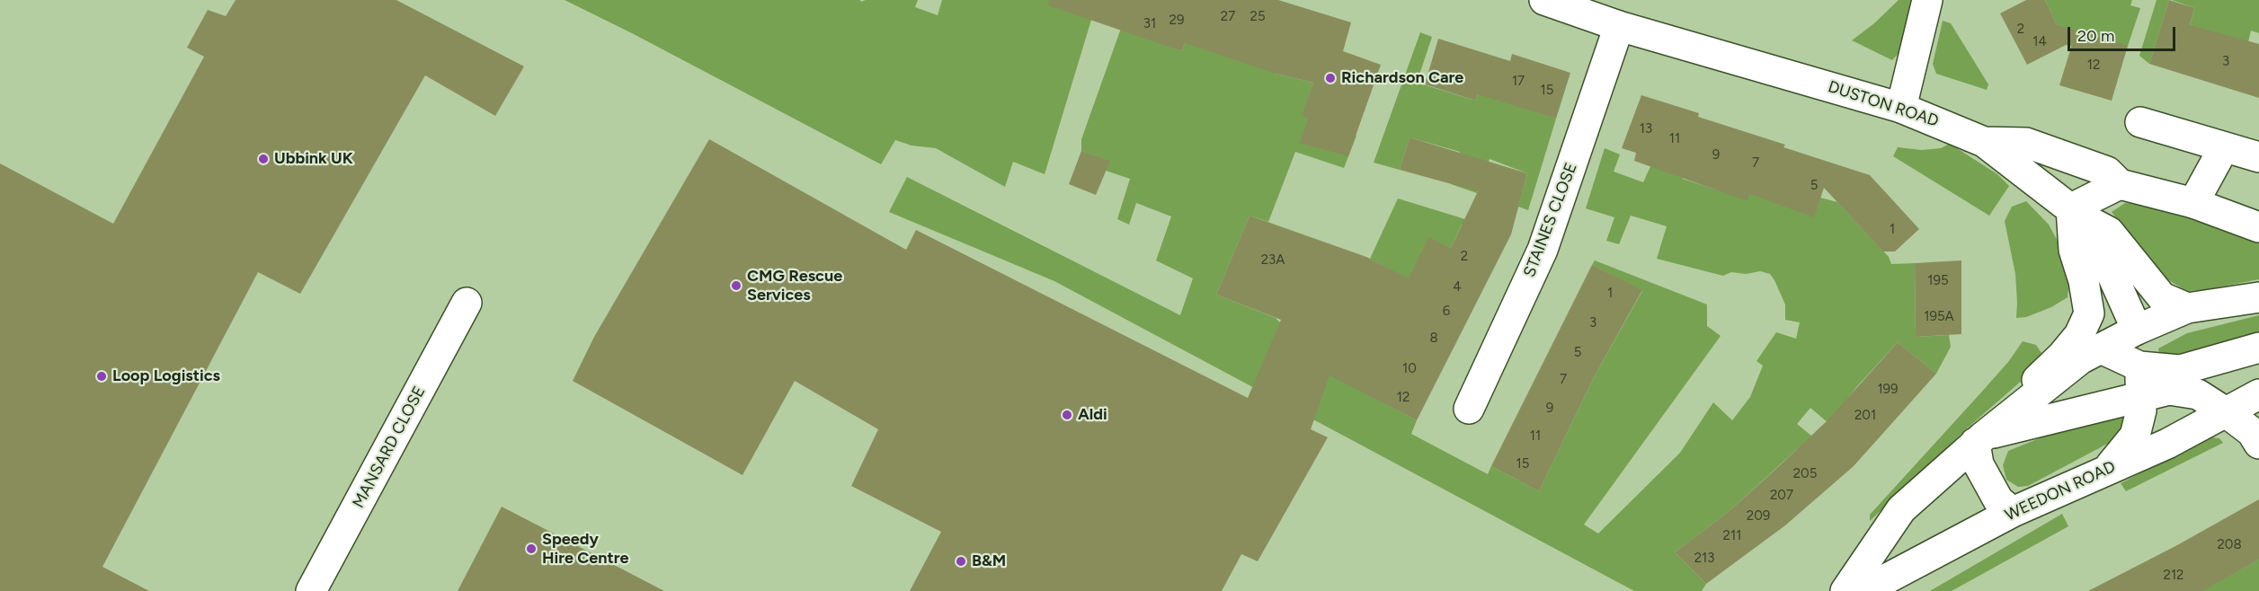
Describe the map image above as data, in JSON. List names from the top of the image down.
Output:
{
  "streets": {
    "street": [
      "DUSTON ROAD",
      "STAINES CLOSE",
      "MANSARD CLOSE",
      "WEEDON ROAD"
    ]
  },
  "crossings": [
    ["DUSTON ROAD", "STAINES CLOSE"]
  ],
  "places": [
    "Richardson Care",
    "Ubbink UK",
    "CMG Rescue Services",
    "Loop Logistics",
    "Aldi",
    "Speedy Hire Centre",
    "B&M"
  ],
  "house_numbers": [
    "27",
    "25",
    "29",
    "31",
    "2",
    "14",
    "3",
    "12",
    "17",
    "15",
    "13",
    "11",
    "9",
    "7",
    "5",
    "1",
    "2",
    "23A",
    "195",
    "4",
    "1",
    "6",
    "195A",
    "3",
    "8",
    "5",
    "10",
    "7",
    "199",
    "12",
    "9",
    "201",
    "11",
    "15",
    "205",
    "207",
    "209",
    "211",
    "208",
    "213",
    "212"
  ],
  "scale_bar": "20 m"
}
